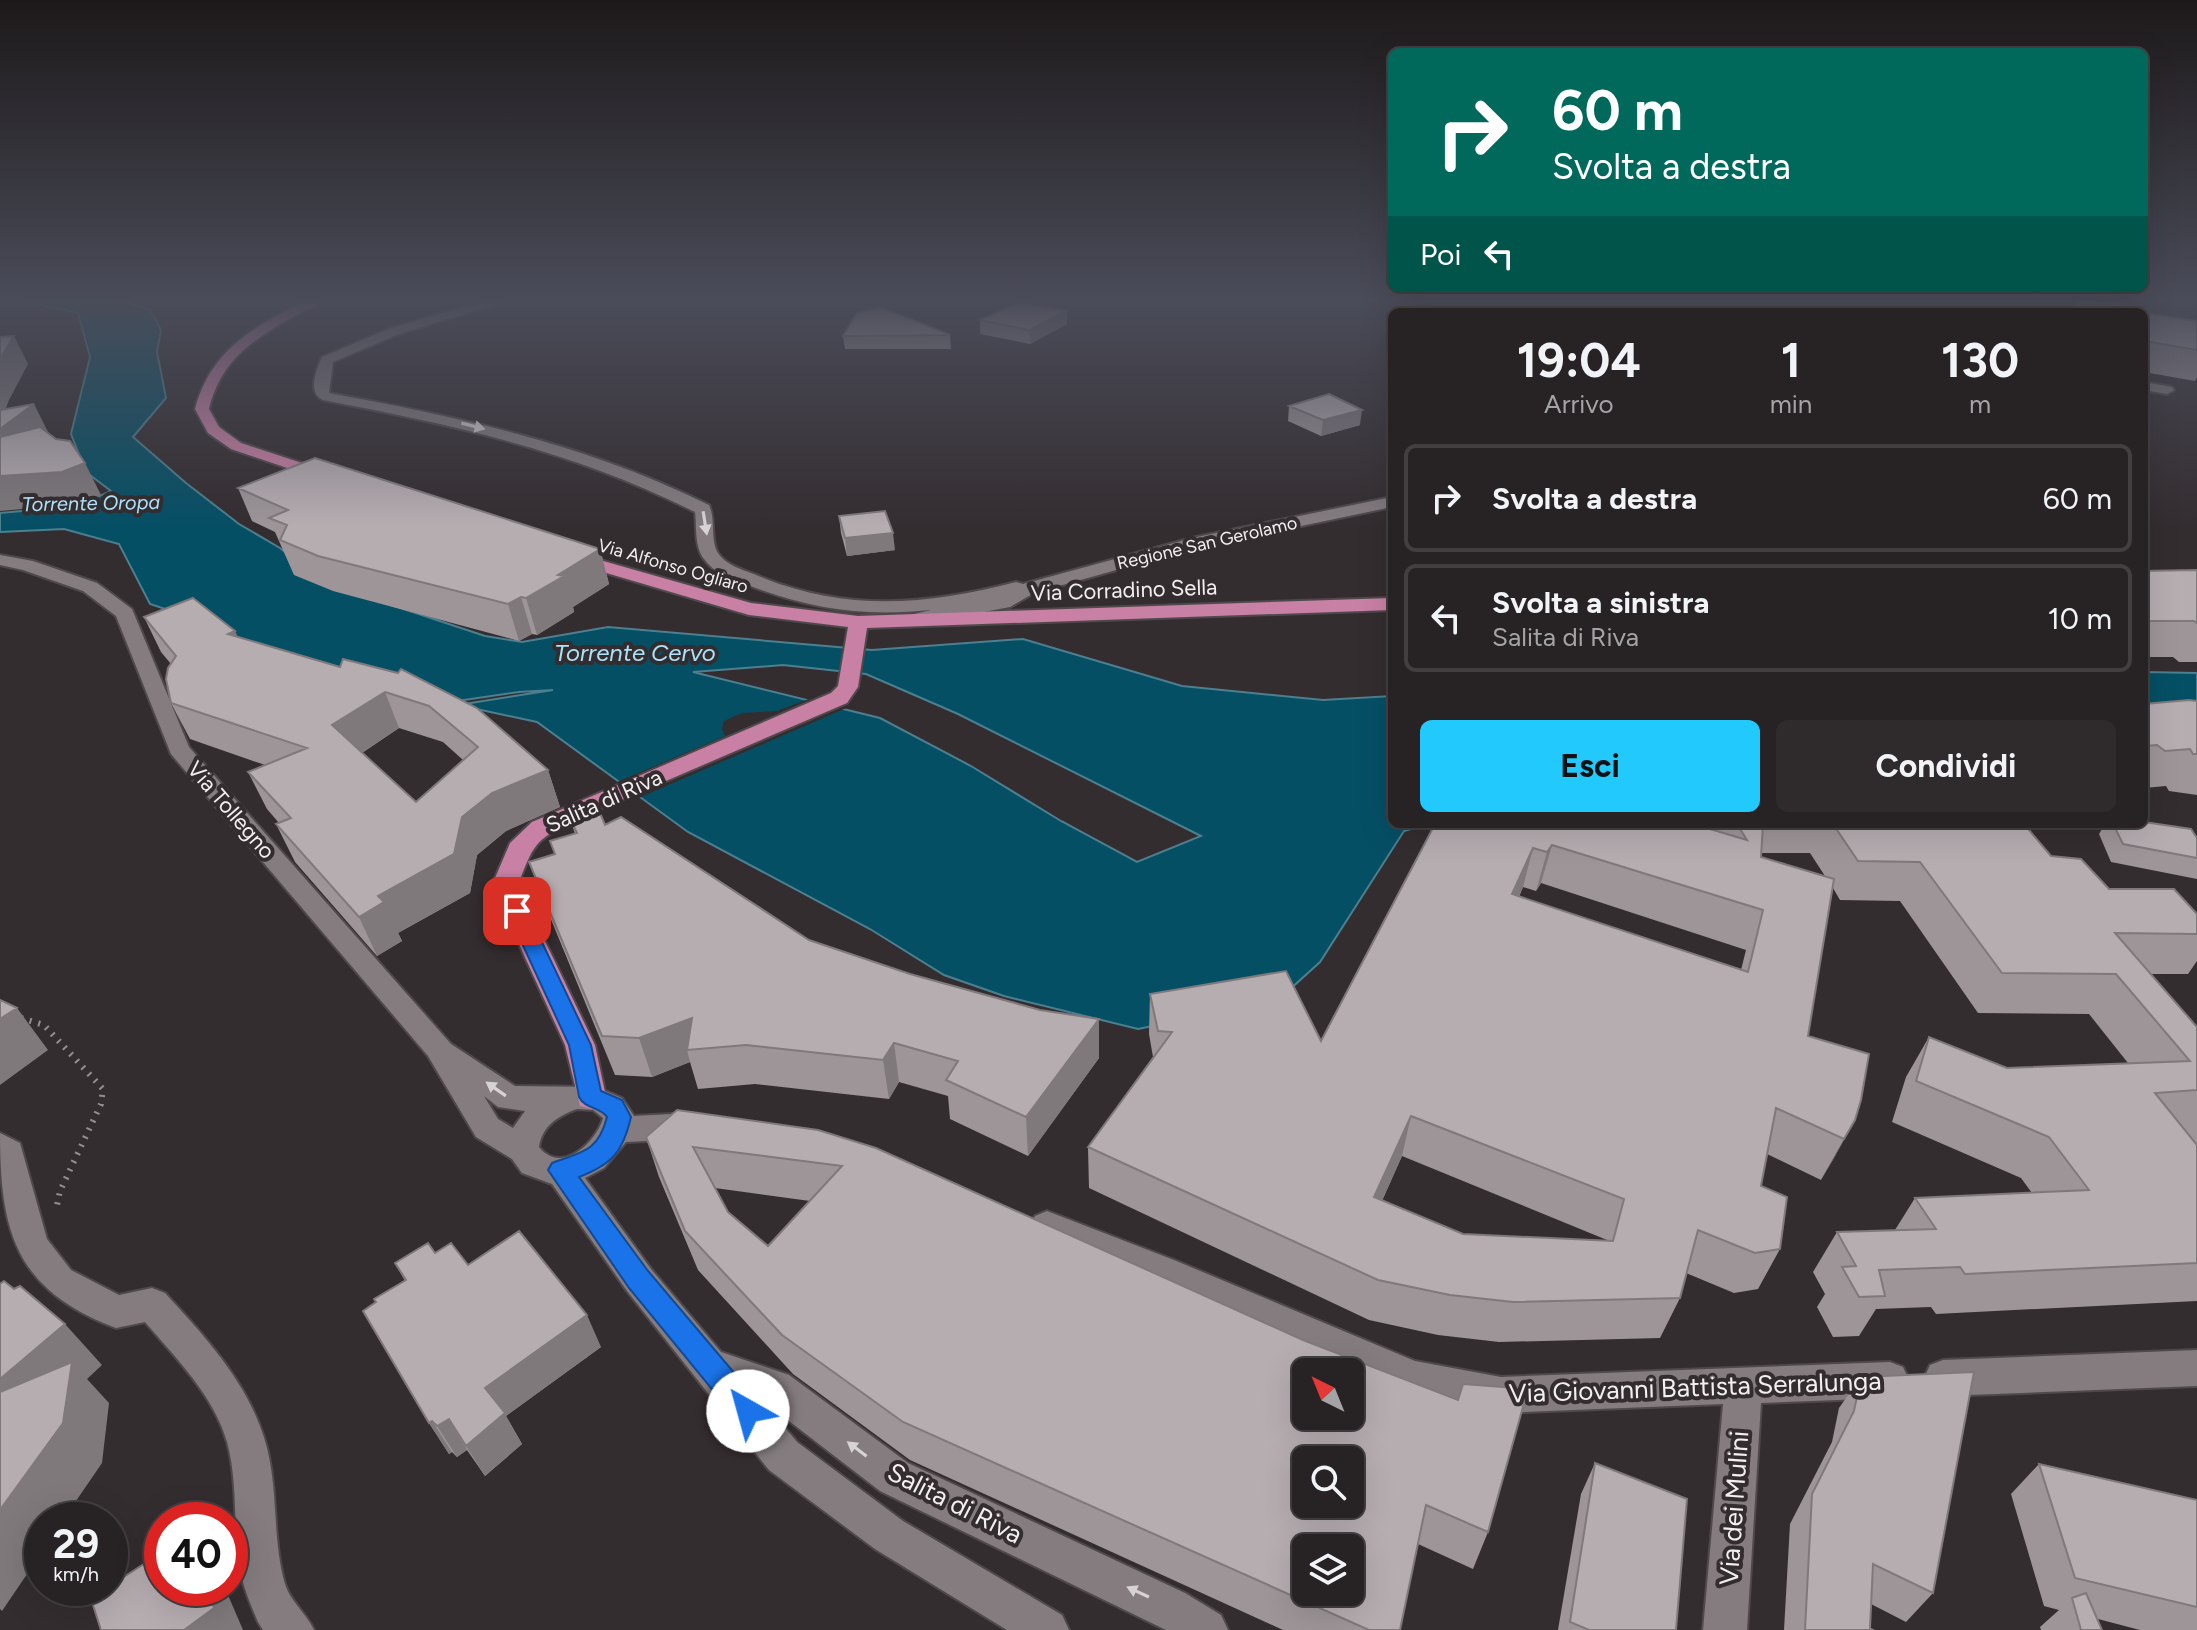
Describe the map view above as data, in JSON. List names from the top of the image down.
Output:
{
  "streets": {
    "main road": ["Via Alfonso Ogliaro", "Via Corradino Sella", "Salita di Riva"],
    "street": [
      "Regione San Gerolamo",
      "Via Tollegno",
      "Via Giovanni Battista Serralunga",
      "Via dei Mulini"
    ]
  },
  "crossings": [
    ["Via Alfonso Ogliaro", "Via Corradino Sella"],
    ["Via Alfonso Ogliaro", "Salita di Riva"],
    ["Via Corradino Sella", "Salita di Riva"],
    ["Salita di Riva", "Via Tollegno"],
    ["Via Giovanni Battista Serralunga", "Via dei Mulini"]
  ],
  "one_way": ["Salita di Riva"],
  "water": ["Torrente Oropa", "Torrente Cervo"],
  "north": "top left",
  "page": {
    "turn": ["60 m", "Svolta a destra"],
    "then": "Poi",
    "eta": [
      "19:04",
      "Arrivo",
      "1",
      "min",
      "130",
      "m"
    ],
    "list": [
      {
        "name": "Svolta a destra",
        "value": "60 m"
      },
      {
        "name": "Svolta a sinistra",
        "note": "Salita di Riva",
        "value": "10 m"
      }
    ],
    "buttons": ["Esci", "Condividi"],
    "speed": "29 km/h",
    "limit": "40"
  }
}
